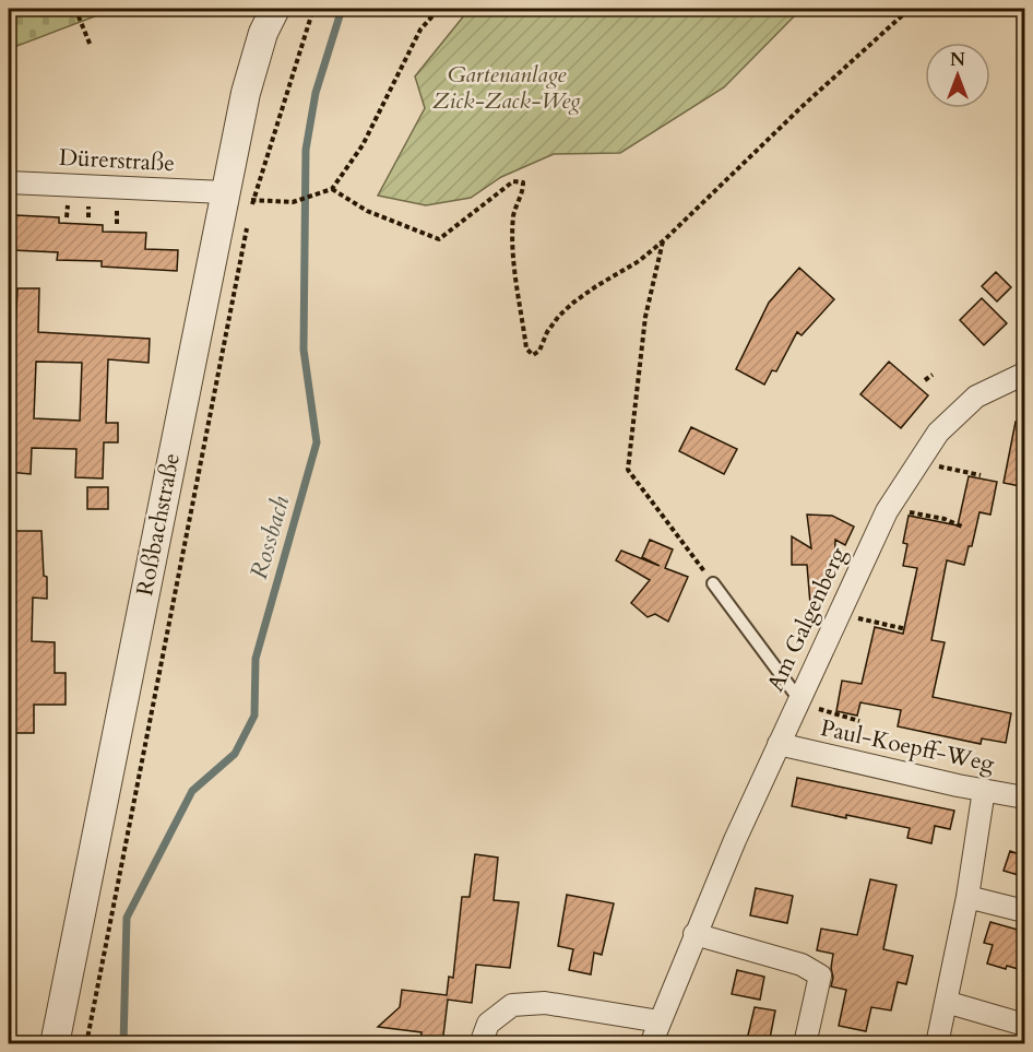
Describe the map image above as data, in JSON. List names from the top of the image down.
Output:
{
  "streets": {
    "street": [
      "Dürerstraße",
      "Roßbachstraße",
      "Am Galgenberg",
      "Paul-Koepff-Weg"
    ]
  },
  "crossings": [
    ["Dürerstraße", "Roßbachstraße"],
    ["Am Galgenberg", "Paul-Koepff-Weg"]
  ],
  "water": ["Rossbach"],
  "parks": ["Gartenanlage Zick-Zack-Weg"],
  "north": "top"
}
